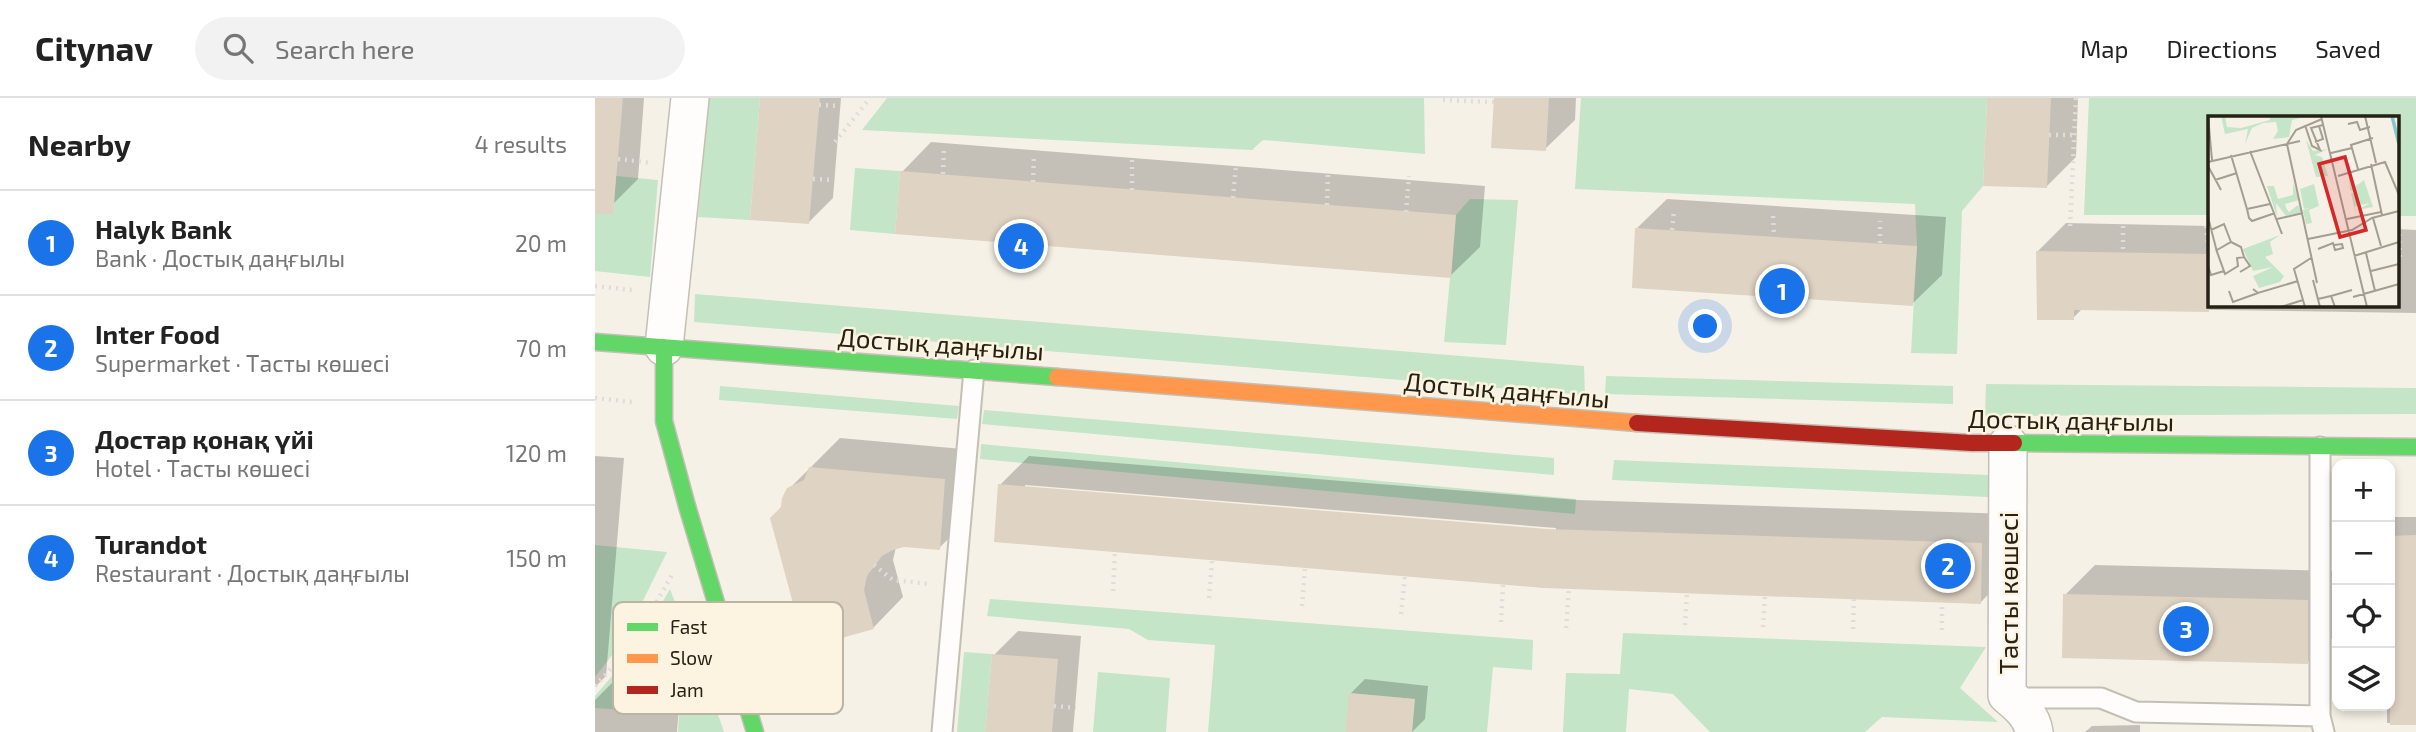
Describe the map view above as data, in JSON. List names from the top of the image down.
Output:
{
  "streets": {
    "main road": ["Достық даңғылы"],
    "street": ["Тасты көшесі"]
  },
  "crossings": [
    ["Достық даңғылы", "Тасты көшесі"]
  ],
  "legend": ["Fast", "Slow", "Jam"],
  "page": {
    "header": "Citynav",
    "search": "Search here",
    "nav": ["Map", "Directions", "Saved"],
    "heading": ["Nearby", "4 results"],
    "list": [
      {
        "mark": "1",
        "name": "Halyk Bank",
        "note": "Bank · Достық даңғылы",
        "value": "20 m"
      },
      {
        "mark": "2",
        "name": "Inter Food",
        "note": "Supermarket · Тасты көшесі",
        "value": "70 m"
      },
      {
        "mark": "3",
        "name": "Достар қонақ үйі",
        "note": "Hotel · Тасты көшесі",
        "value": "120 m"
      },
      {
        "mark": "4",
        "name": "Turandot",
        "note": "Restaurant · Достық даңғылы",
        "value": "150 m"
      }
    ],
    "pins": [
      "4",
      "1",
      "2",
      "3"
    ],
    "map_buttons": ["+", "−"]
  }
}
